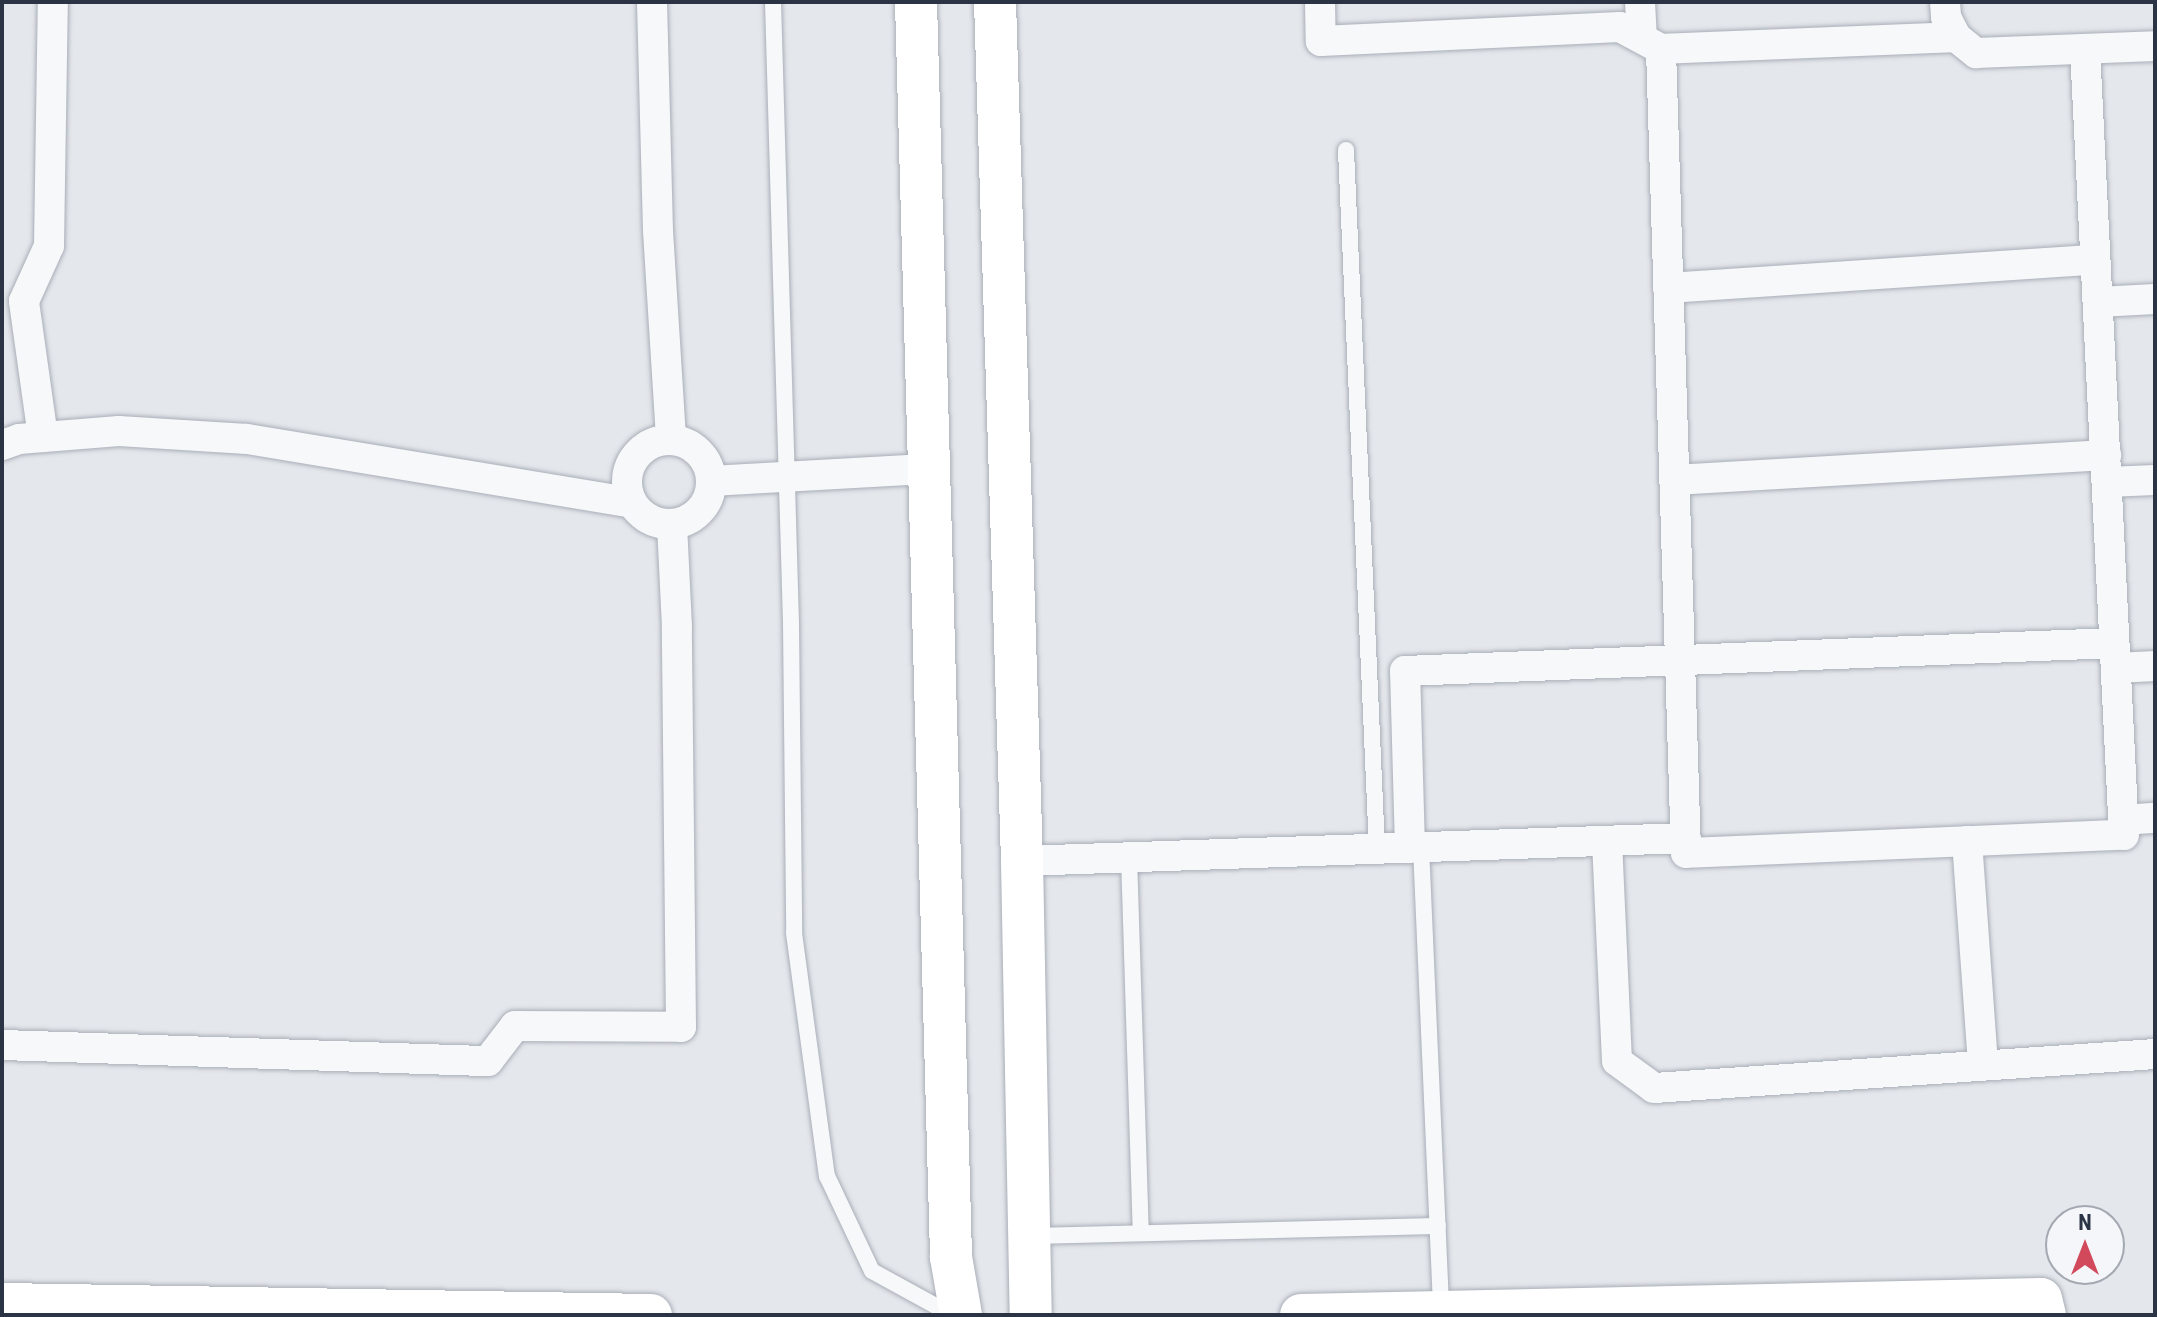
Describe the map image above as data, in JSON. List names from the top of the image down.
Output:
{
  "north": "top"
}
